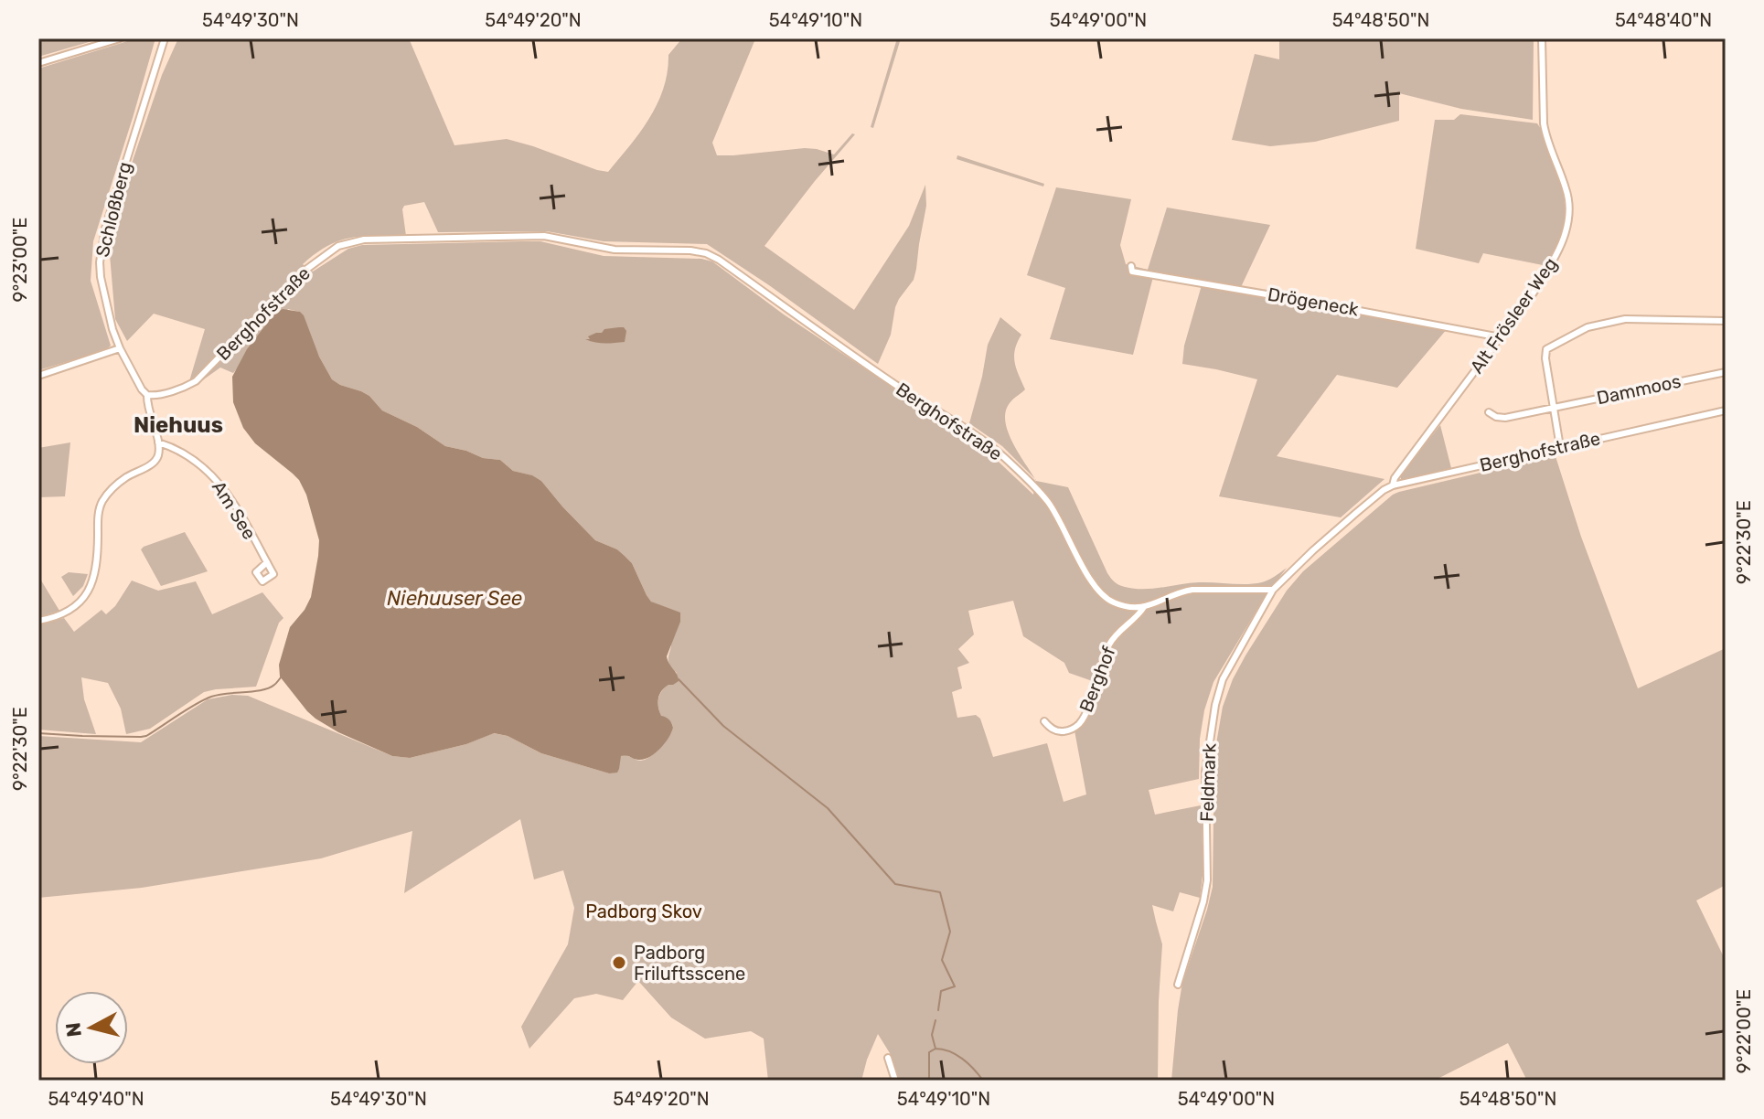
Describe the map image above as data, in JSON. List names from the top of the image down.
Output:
{
  "streets": {
    "street": [
      "Schloßberg",
      "Drögeneck",
      "Berghofstraße",
      "Alt Frösleer Weg",
      "Dammoos",
      "Am See",
      "Berghof",
      "Feldmark"
    ]
  },
  "crossings": [
    ["Schloßberg", "Berghofstraße"],
    ["Schloßberg", "Am See"],
    ["Drögeneck", "Alt Frösleer Weg"],
    ["Berghofstraße", "Alt Frösleer Weg"],
    ["Berghofstraße", "Berghof"],
    ["Berghofstraße", "Feldmark"]
  ],
  "districts": ["Niehuus"],
  "water": ["Niehuuser See"],
  "parks": ["Padborg Skov"],
  "places": ["Padborg Friluftsscene"],
  "north": "left",
  "coordinates": [
    "54°49'30\"N",
    "54°49'20\"N",
    "54°49'10\"N",
    "54°49'00\"N",
    "54°48'50\"N",
    "54°48'40\"N",
    "9°23'00\"E",
    "9°22'30\"E",
    "9°22'00\"E",
    "54°49'40\"N"
  ]
}
